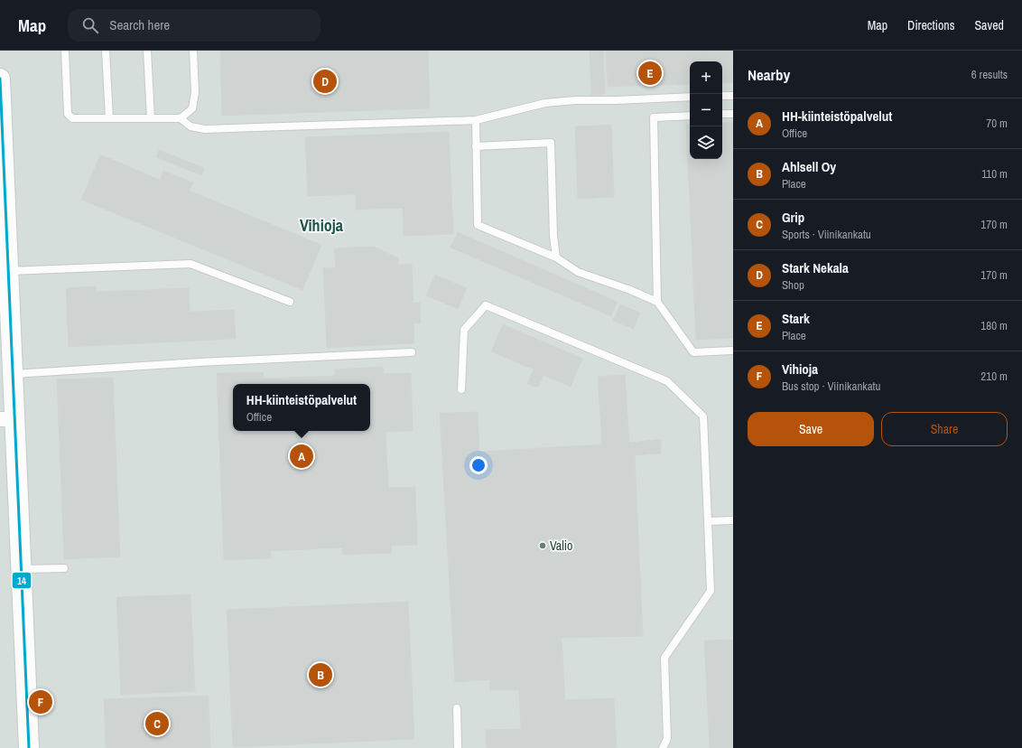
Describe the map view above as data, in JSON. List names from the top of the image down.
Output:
{
  "districts": ["Vihioja"],
  "places": ["Valio"],
  "lines": ["transit line 14"],
  "page": {
    "header": "Map",
    "search": "Search here",
    "nav": ["Map", "Directions", "Saved"],
    "heading": ["Nearby", "6 results"],
    "pins": [
      "E",
      "D",
      "A",
      "B",
      "F",
      "C"
    ],
    "map_buttons": ["+", "−"],
    "list": [
      {
        "mark": "A",
        "name": "HH-kiinteistöpalvelut",
        "note": "Office",
        "value": "70 m"
      },
      {
        "mark": "B",
        "name": "Ahlsell Oy",
        "note": "Place",
        "value": "110 m"
      },
      {
        "mark": "C",
        "name": "Grip",
        "note": "Sports · Viinikankatu",
        "value": "170 m"
      },
      {
        "mark": "D",
        "name": "Stark Nekala",
        "note": "Shop",
        "value": "170 m"
      },
      {
        "mark": "E",
        "name": "Stark",
        "note": "Place",
        "value": "180 m"
      },
      {
        "mark": "F",
        "name": "Vihioja",
        "note": "Bus stop · Viinikankatu",
        "value": "210 m"
      }
    ],
    "popup": ["HH-kiinteistöpalvelut", "Office"],
    "buttons": ["Save", "Share"]
  }
}
